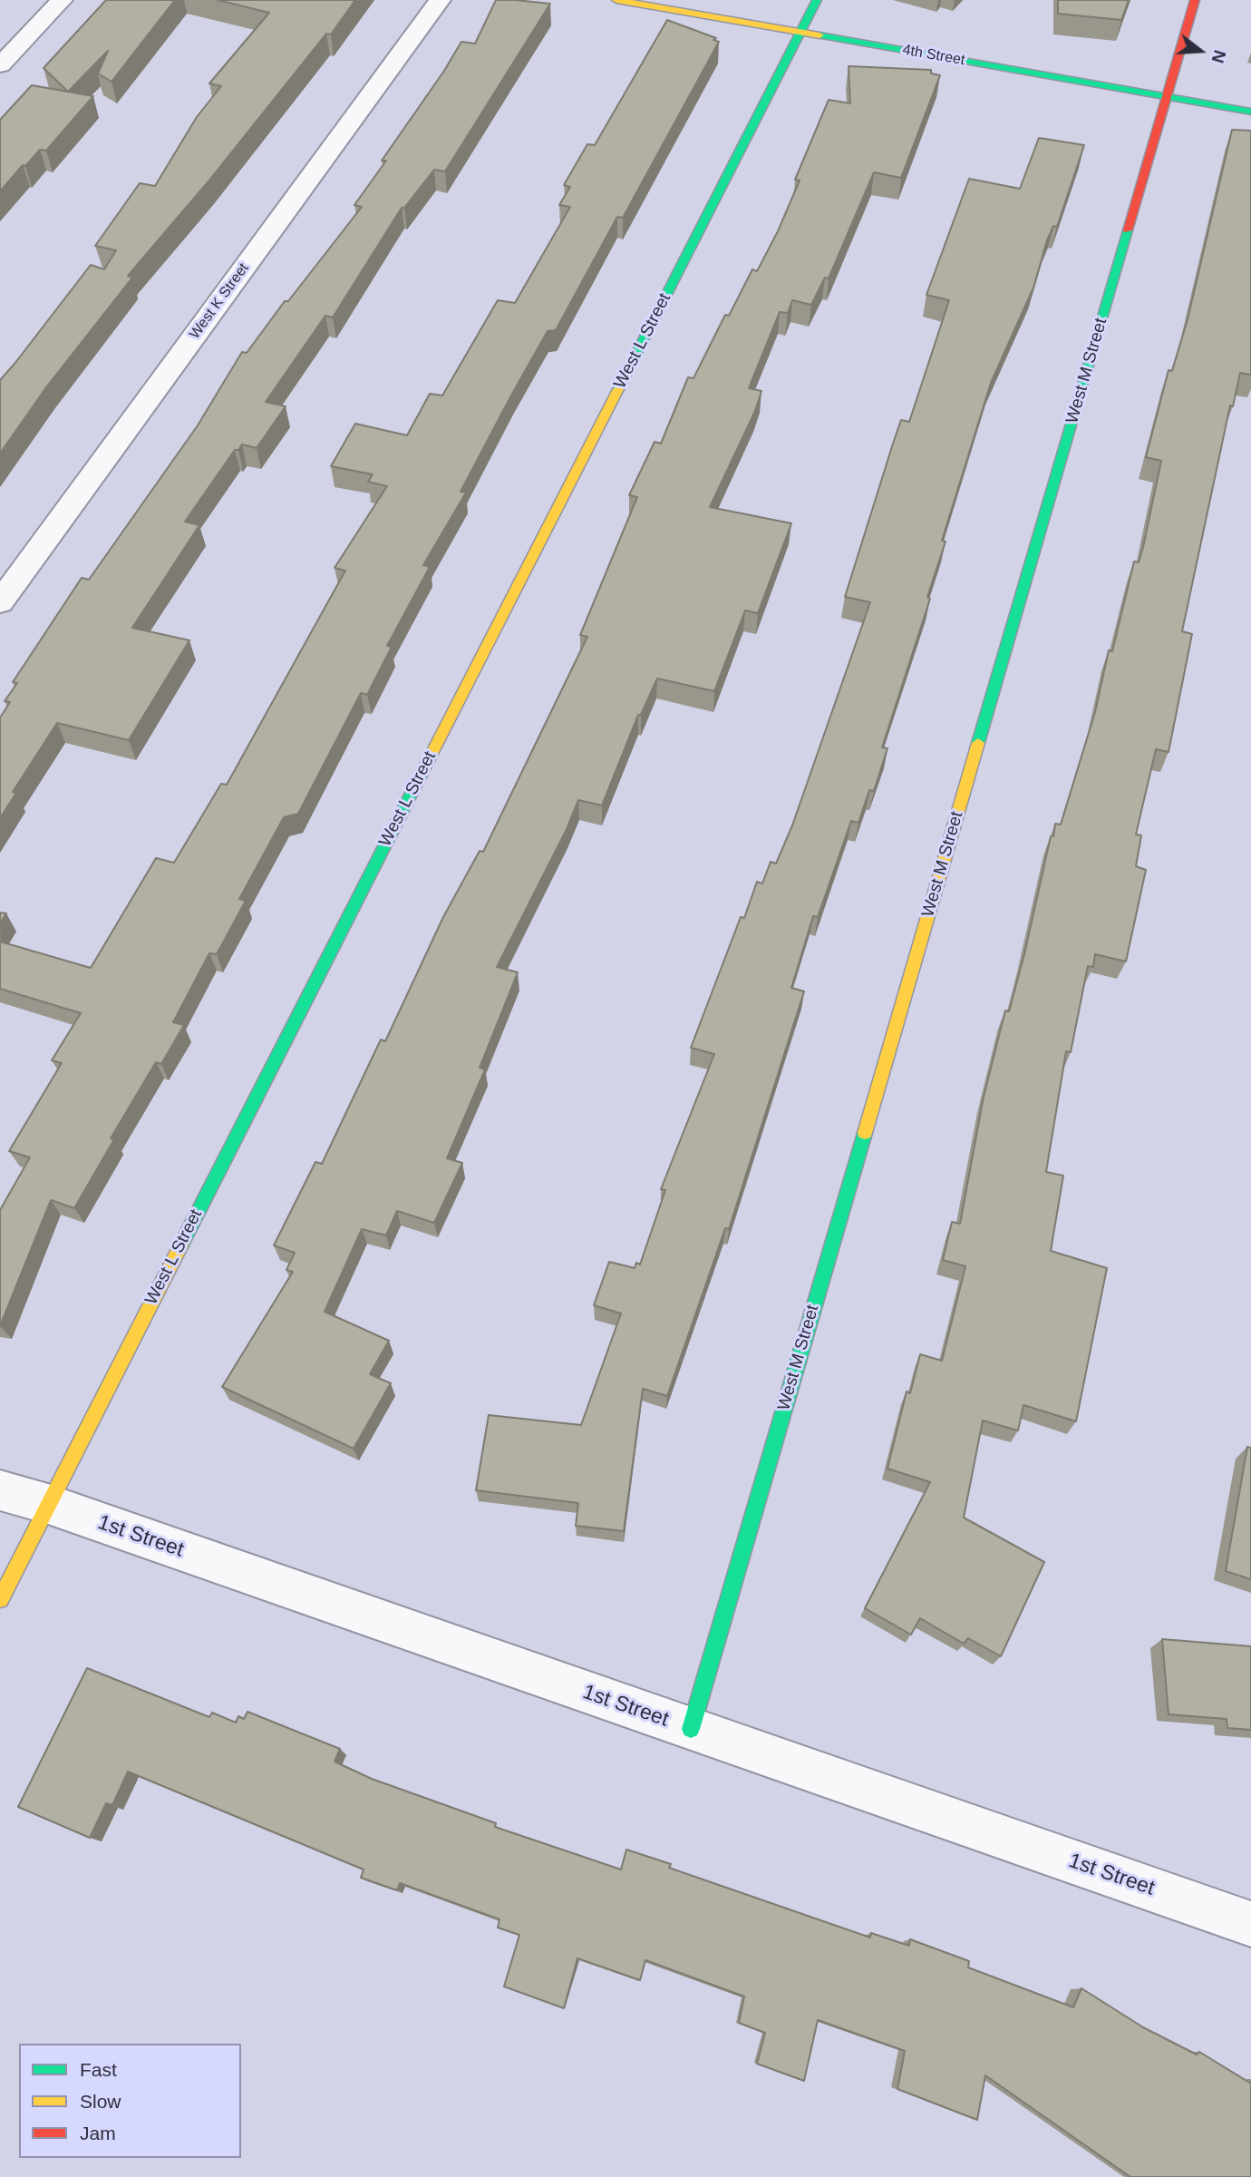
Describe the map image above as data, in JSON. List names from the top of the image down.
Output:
{
  "streets": {
    "street": [
      "4th Street",
      "West K Street",
      "West L Street",
      "West M Street",
      "1st Street"
    ]
  },
  "crossings": [
    ["4th Street", "West L Street"],
    ["4th Street", "West M Street"],
    ["West L Street", "1st Street"],
    ["West M Street", "1st Street"]
  ],
  "legend": ["Fast", "Slow", "Jam"],
  "north": "right"
}
